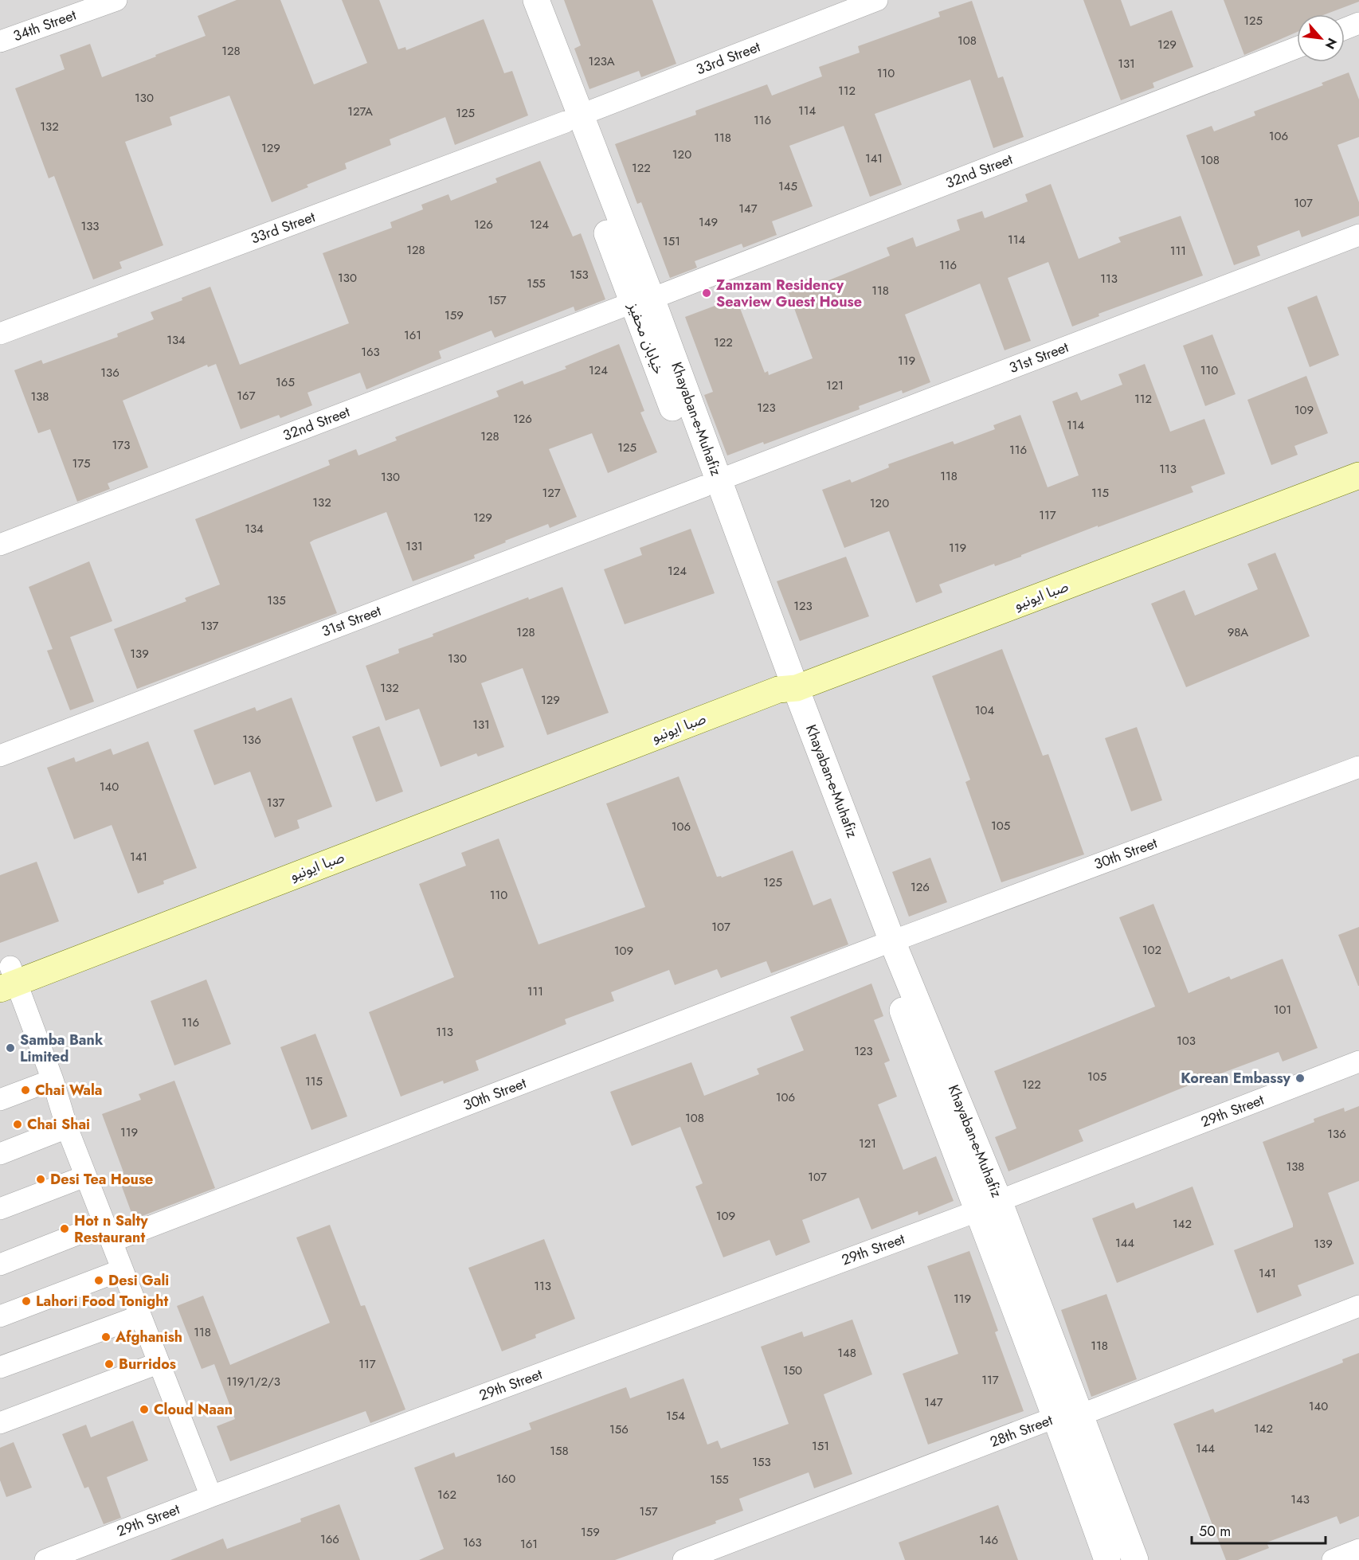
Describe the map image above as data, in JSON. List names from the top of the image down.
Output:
{
  "streets": {
    "main road": ["صبا ایونیو"],
    "street": [
      "34th Street",
      "33rd Street",
      "32nd Street",
      "خیابان محفیز",
      "31st Street",
      "Khayaban-e-Muhafiz",
      "30th Street",
      "29th Street",
      "28th Street"
    ]
  },
  "crossings": [
    ["33rd Street", "خیابان محفیز"],
    ["32nd Street", "خیابان محفیز"],
    ["خیابان محفیز", "31st Street"],
    ["خیابان محفیز", "Khayaban-e-Muhafiz"],
    ["خیابان محفیز", "صبا ایونیو"],
    ["Khayaban-e-Muhafiz", "صبا ایونیو"],
    ["Khayaban-e-Muhafiz", "30th Street"],
    ["Khayaban-e-Muhafiz", "29th Street"],
    ["Khayaban-e-Muhafiz", "28th Street"]
  ],
  "places": [
    "Zamzam Residency Seaview Guest House",
    "Samba Bank Limited",
    "Korean Embassy",
    "Chai Wala",
    "Chai Shai",
    "Desi Tea House",
    "Hot n Salty Restaurant",
    "Desi Gali",
    "Lahori Food Tonight",
    "Afghanish",
    "Burridos",
    "Cloud Naan"
  ],
  "house_numbers": [
    "125",
    "108",
    "129",
    "128",
    "123A",
    "131",
    "110",
    "112",
    "130",
    "114",
    "127A",
    "125",
    "116",
    "132",
    "106",
    "118",
    "129",
    "120",
    "141",
    "108",
    "122",
    "145",
    "107",
    "147",
    "149",
    "126",
    "124",
    "133",
    "114",
    "151",
    "128",
    "111",
    "116",
    "153",
    "130",
    "113",
    "155",
    "118",
    "157",
    "159",
    "161",
    "134",
    "122",
    "163",
    "119",
    "124",
    "110",
    "136",
    "165",
    "121",
    "167",
    "138",
    "112",
    "123",
    "109",
    "126",
    "114",
    "128",
    "173",
    "125",
    "116",
    "175",
    "113",
    "118",
    "130",
    "127",
    "115",
    "132",
    "120",
    "117",
    "129",
    "134",
    "131",
    "119",
    "124",
    "135",
    "123",
    "137",
    "128",
    "98A",
    "139",
    "130",
    "132",
    "129",
    "104",
    "131",
    "136",
    "140",
    "137",
    "105",
    "106",
    "141",
    "125",
    "126",
    "110",
    "107",
    "102",
    "109",
    "111",
    "101",
    "116",
    "113",
    "103",
    "123",
    "105",
    "115",
    "122",
    "106",
    "108",
    "119",
    "136",
    "121",
    "138",
    "107",
    "109",
    "142",
    "144",
    "139",
    "141",
    "113",
    "119",
    "118",
    "118",
    "148",
    "117",
    "150",
    "117",
    "119/1/2/3",
    "147",
    "140",
    "154",
    "142",
    "156",
    "151",
    "144",
    "158",
    "153",
    "160",
    "155",
    "162",
    "143",
    "157",
    "159",
    "166",
    "146",
    "163",
    "161"
  ],
  "scale_bar": "50 m",
  "north": "bottom right"
}
